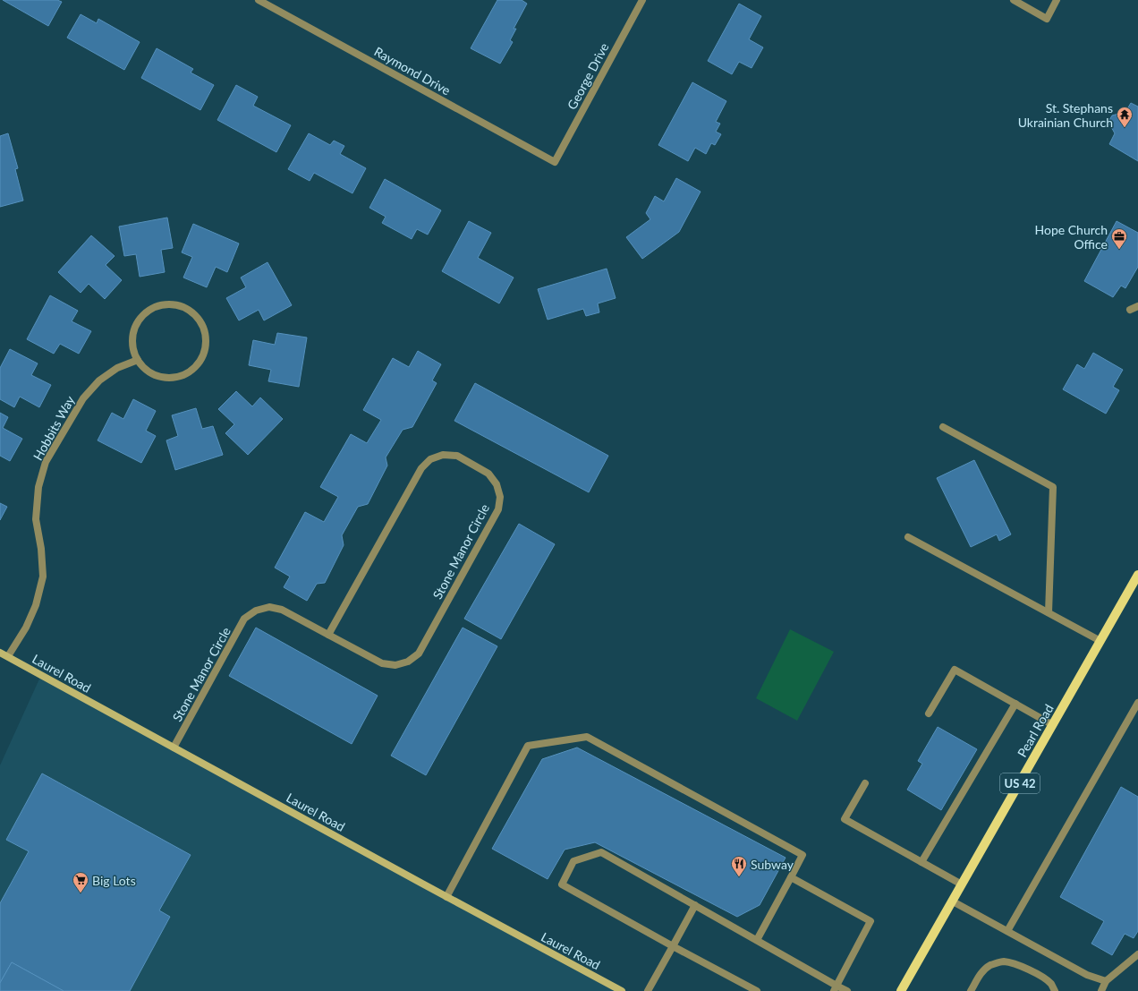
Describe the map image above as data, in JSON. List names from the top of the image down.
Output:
{
  "streets": {
    "main road": ["Pearl Road", "US 42"],
    "street": [
      "Raymond Drive",
      "George Drive",
      "Hobbits Way",
      "Stone Manor Circle",
      "Laurel Road"
    ]
  },
  "crossings": [
    ["Raymond Drive", "George Drive"],
    ["Hobbits Way", "Laurel Road"],
    ["Stone Manor Circle", "Laurel Road"]
  ],
  "places": {
    "temple": ["St. Stephans Ukrainian Church"],
    "office": ["Hope Church Office"],
    "restaurant": ["Subway"],
    "supermarket": ["Big Lots"]
  }
}
